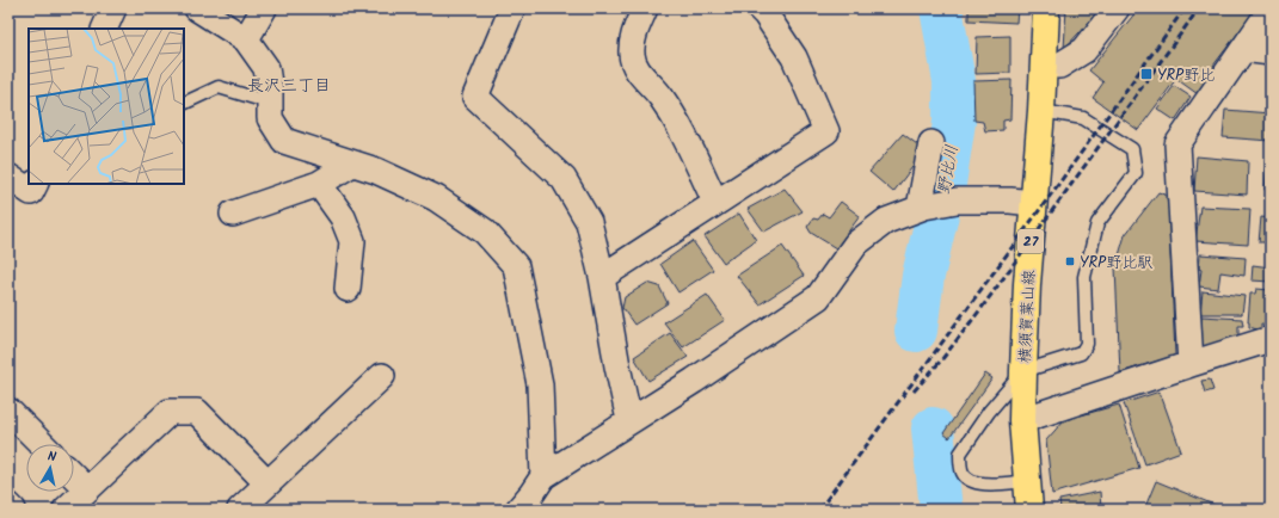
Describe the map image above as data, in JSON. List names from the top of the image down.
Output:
{
  "streets": {
    "main road": ["27", "横須賀葉山線"]
  },
  "districts": ["長沢三丁目"],
  "water": ["野比川"],
  "places": {
    "transit": ["YRP野比", "YRP野比駅"]
  },
  "north": "top"
}
